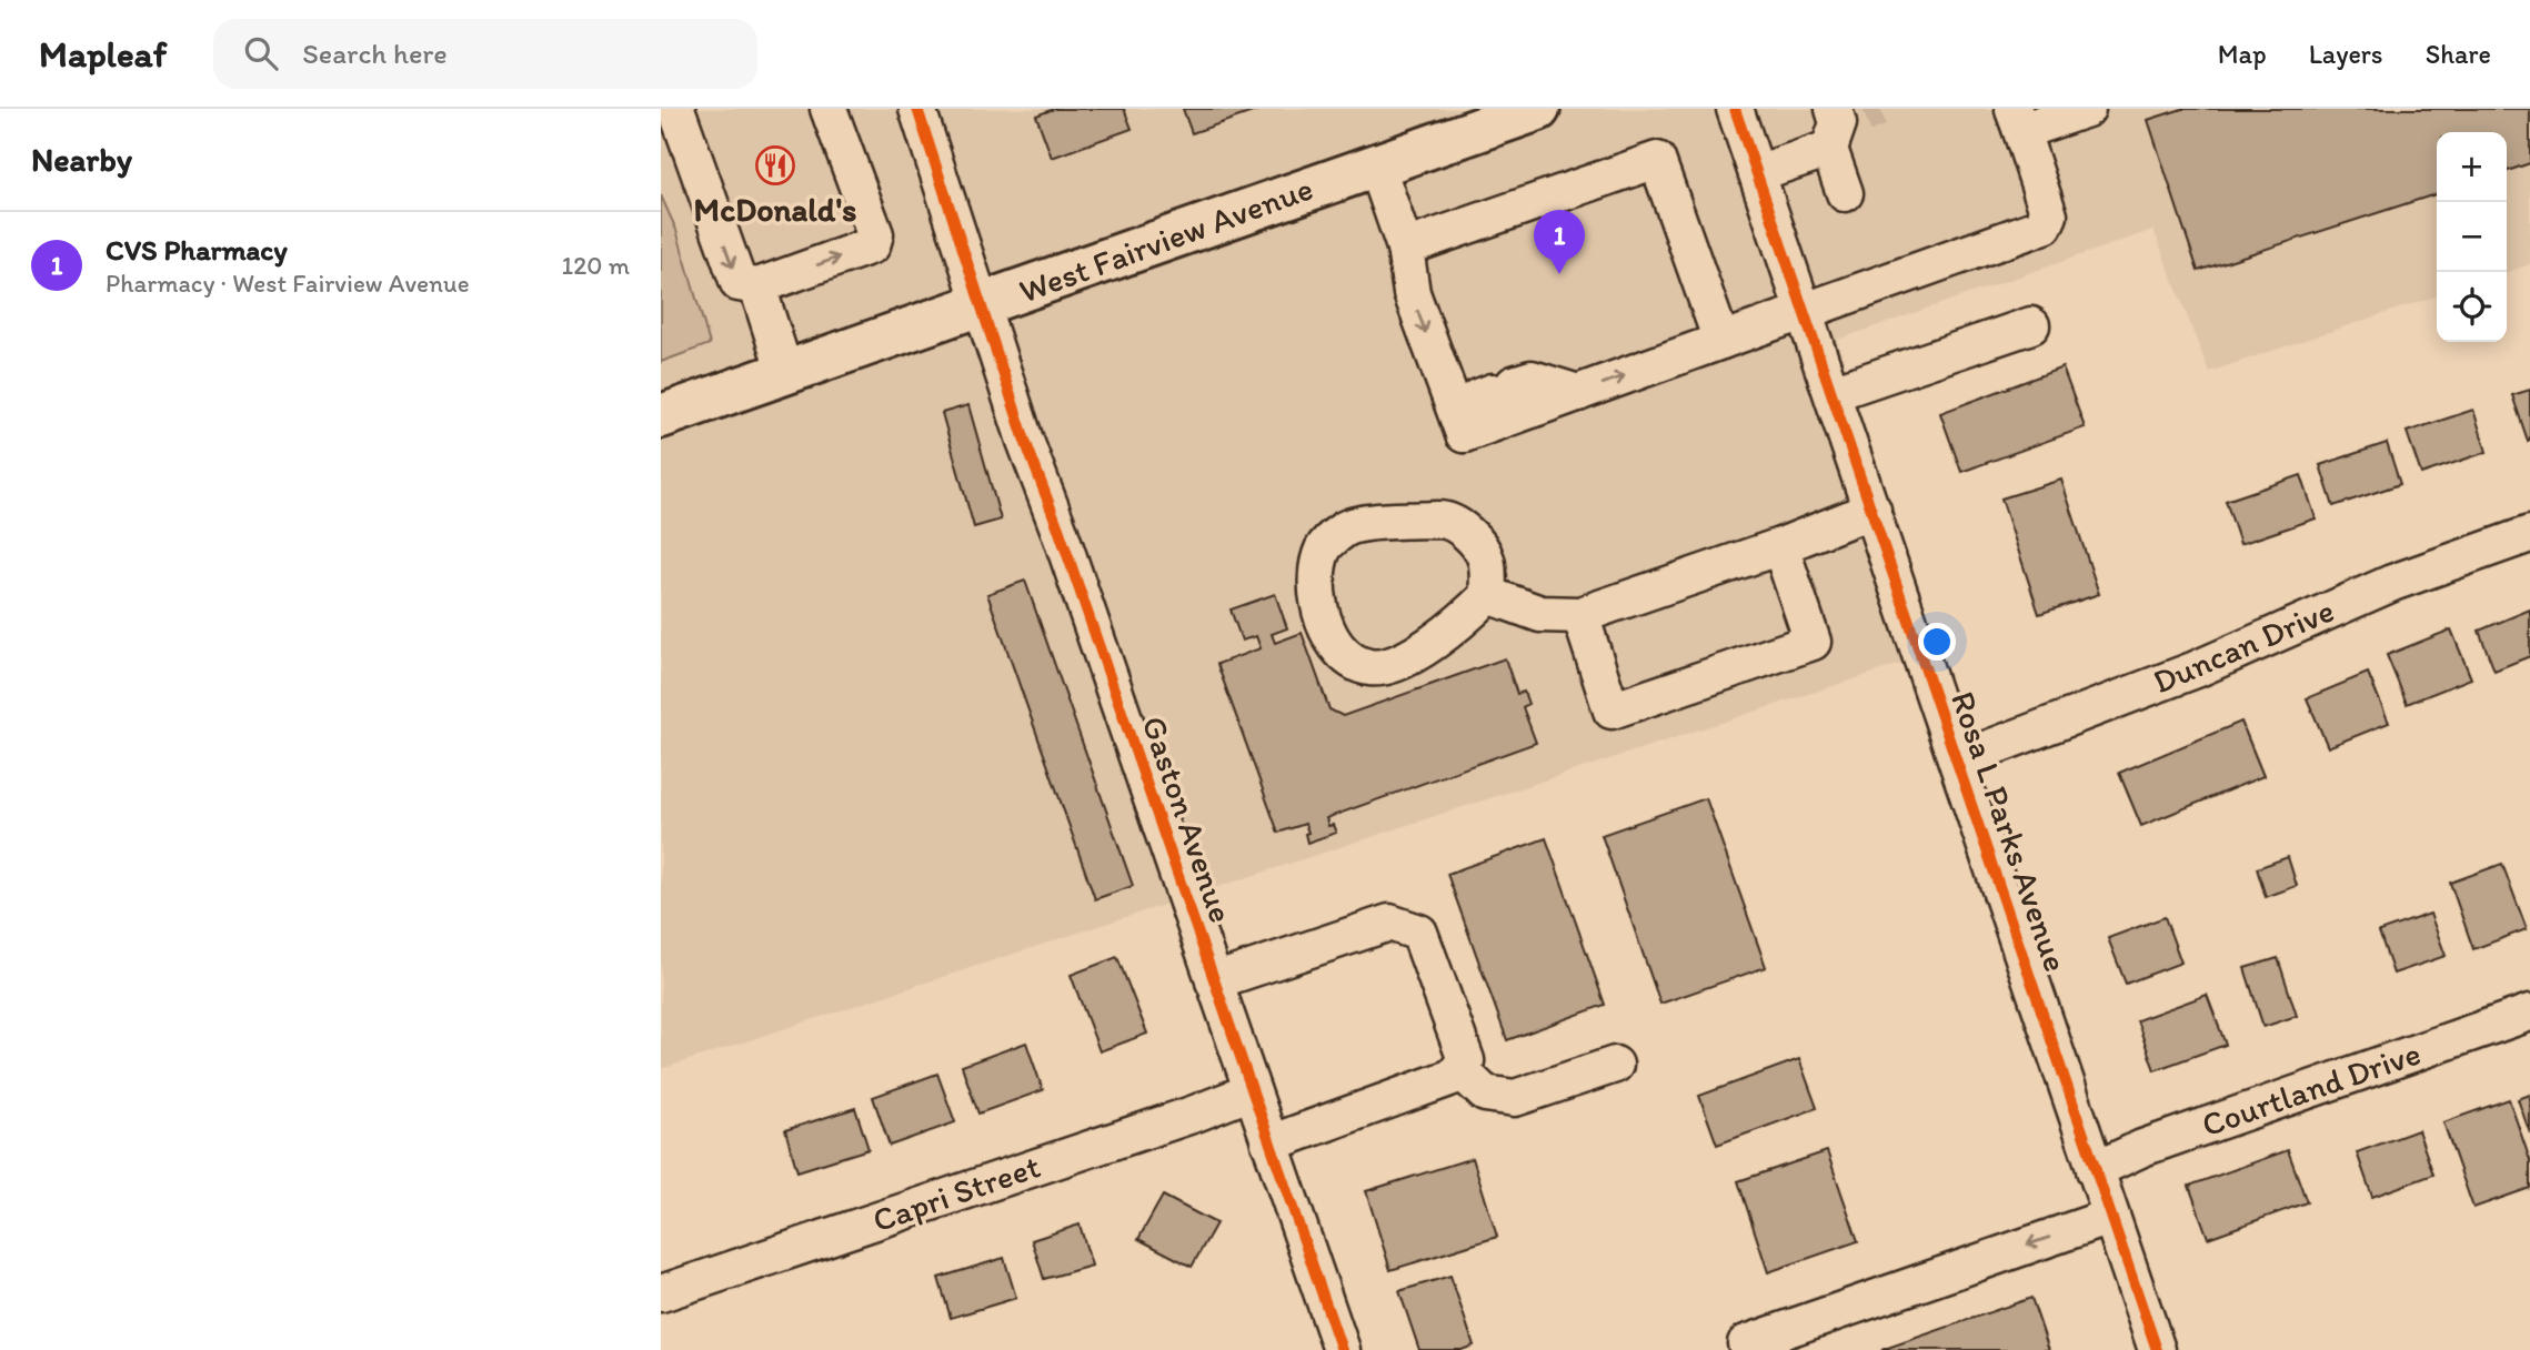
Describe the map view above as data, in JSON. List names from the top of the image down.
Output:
{
  "streets": {
    "main road": ["West Fairview Avenue"],
    "street": [
      "Duncan Drive",
      "Gaston Avenue",
      "Rosa L Parks Avenue",
      "Courtland Drive",
      "Capri Street"
    ]
  },
  "crossings": [
    ["West Fairview Avenue", "Gaston Avenue"],
    ["Duncan Drive", "Rosa L Parks Avenue"],
    ["Gaston Avenue", "Capri Street"],
    ["Rosa L Parks Avenue", "Courtland Drive"]
  ],
  "places": {
    "restaurant": ["McDonald's"]
  },
  "page": {
    "header": "Mapleaf",
    "search": "Search here",
    "nav": ["Map", "Layers", "Share"],
    "heading": "Nearby",
    "map_buttons": ["+", "−"],
    "list": [
      {
        "mark": "1",
        "name": "CVS Pharmacy",
        "note": "Pharmacy · West Fairview Avenue",
        "value": "120 m"
      }
    ],
    "pins": "1"
  }
}
